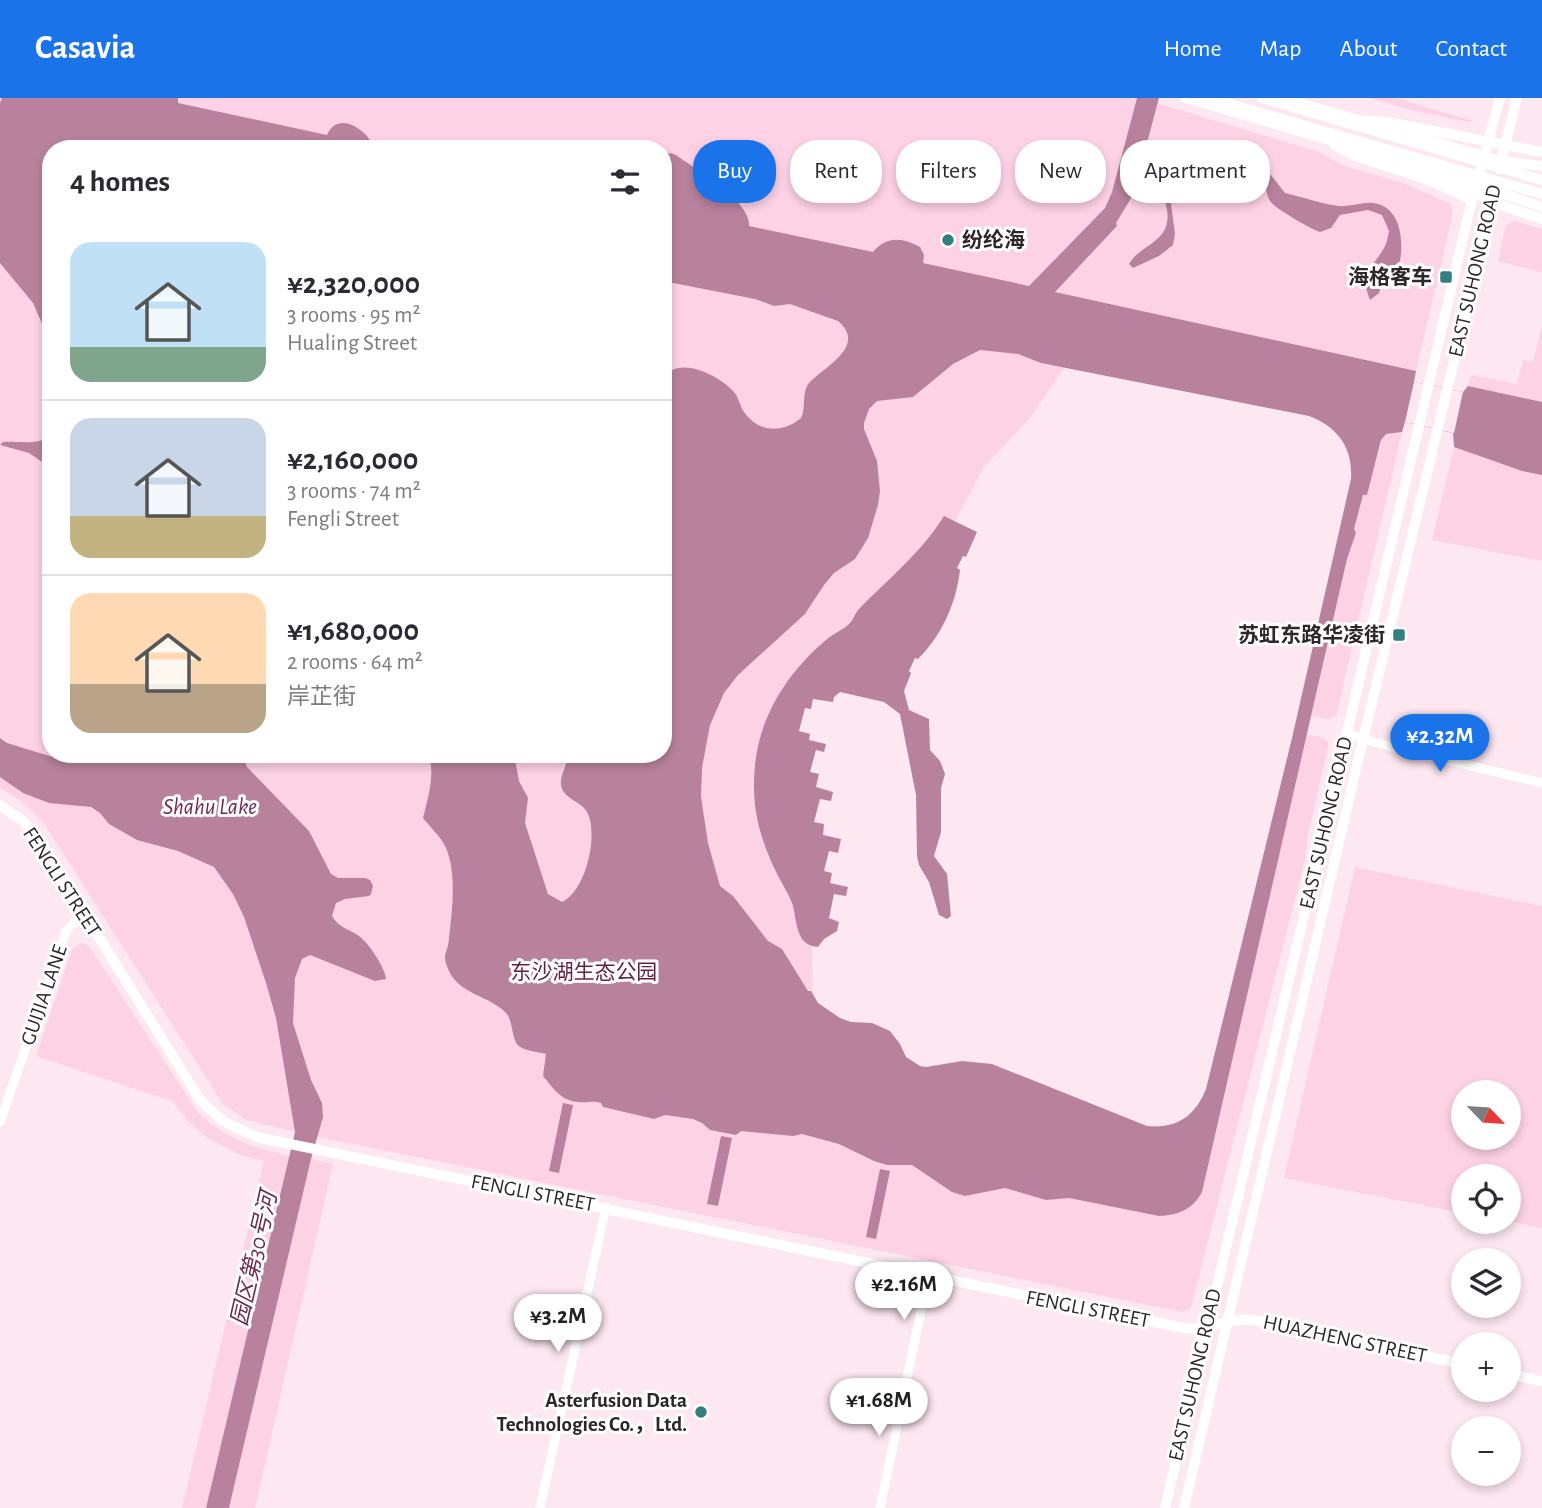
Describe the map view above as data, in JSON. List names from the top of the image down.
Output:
{
  "streets": {
    "main road": ["EAST SUHONG ROAD", "FENGLI STREET", "HUAZHENG STREET"],
    "street": ["GUIJIA LANE"]
  },
  "crossings": [
    ["EAST SUHONG ROAD", "FENGLI STREET"],
    ["EAST SUHONG ROAD", "HUAZHENG STREET"],
    ["FENGLI STREET", "GUIJIA LANE"],
    ["FENGLI STREET", "HUAZHENG STREET"]
  ],
  "water": ["Shahu Lake", "园区第30号河"],
  "parks": ["东沙湖生态公园"],
  "places": {
    "other": ["纷纶海", "Asterfusion Data Technologies Co.，Ltd."],
    "transit": ["海格客车", "苏虹东路华凌街"]
  },
  "north": "bottom right",
  "page": {
    "header": "Casavia",
    "nav": [
      "Home",
      "Map",
      "About",
      "Contact"
    ],
    "chip": [
      "Buy",
      "Rent",
      "Filters",
      "New",
      "Apartment"
    ],
    "heading": "4 homes",
    "list": [
      {
        "name": "¥2,320,000",
        "note": "3 rooms · 95 m² · Hualing Street"
      },
      {
        "name": "¥2,160,000",
        "note": "3 rooms · 74 m² · Fengli Street"
      },
      {
        "name": "¥1,680,000",
        "note": "2 rooms · 64 m² · 岸芷街"
      }
    ],
    "price": [
      "¥2.32M",
      "¥2.16M",
      "¥3.2M",
      "¥1.68M"
    ],
    "map_buttons": ["+", "−"]
  }
}
